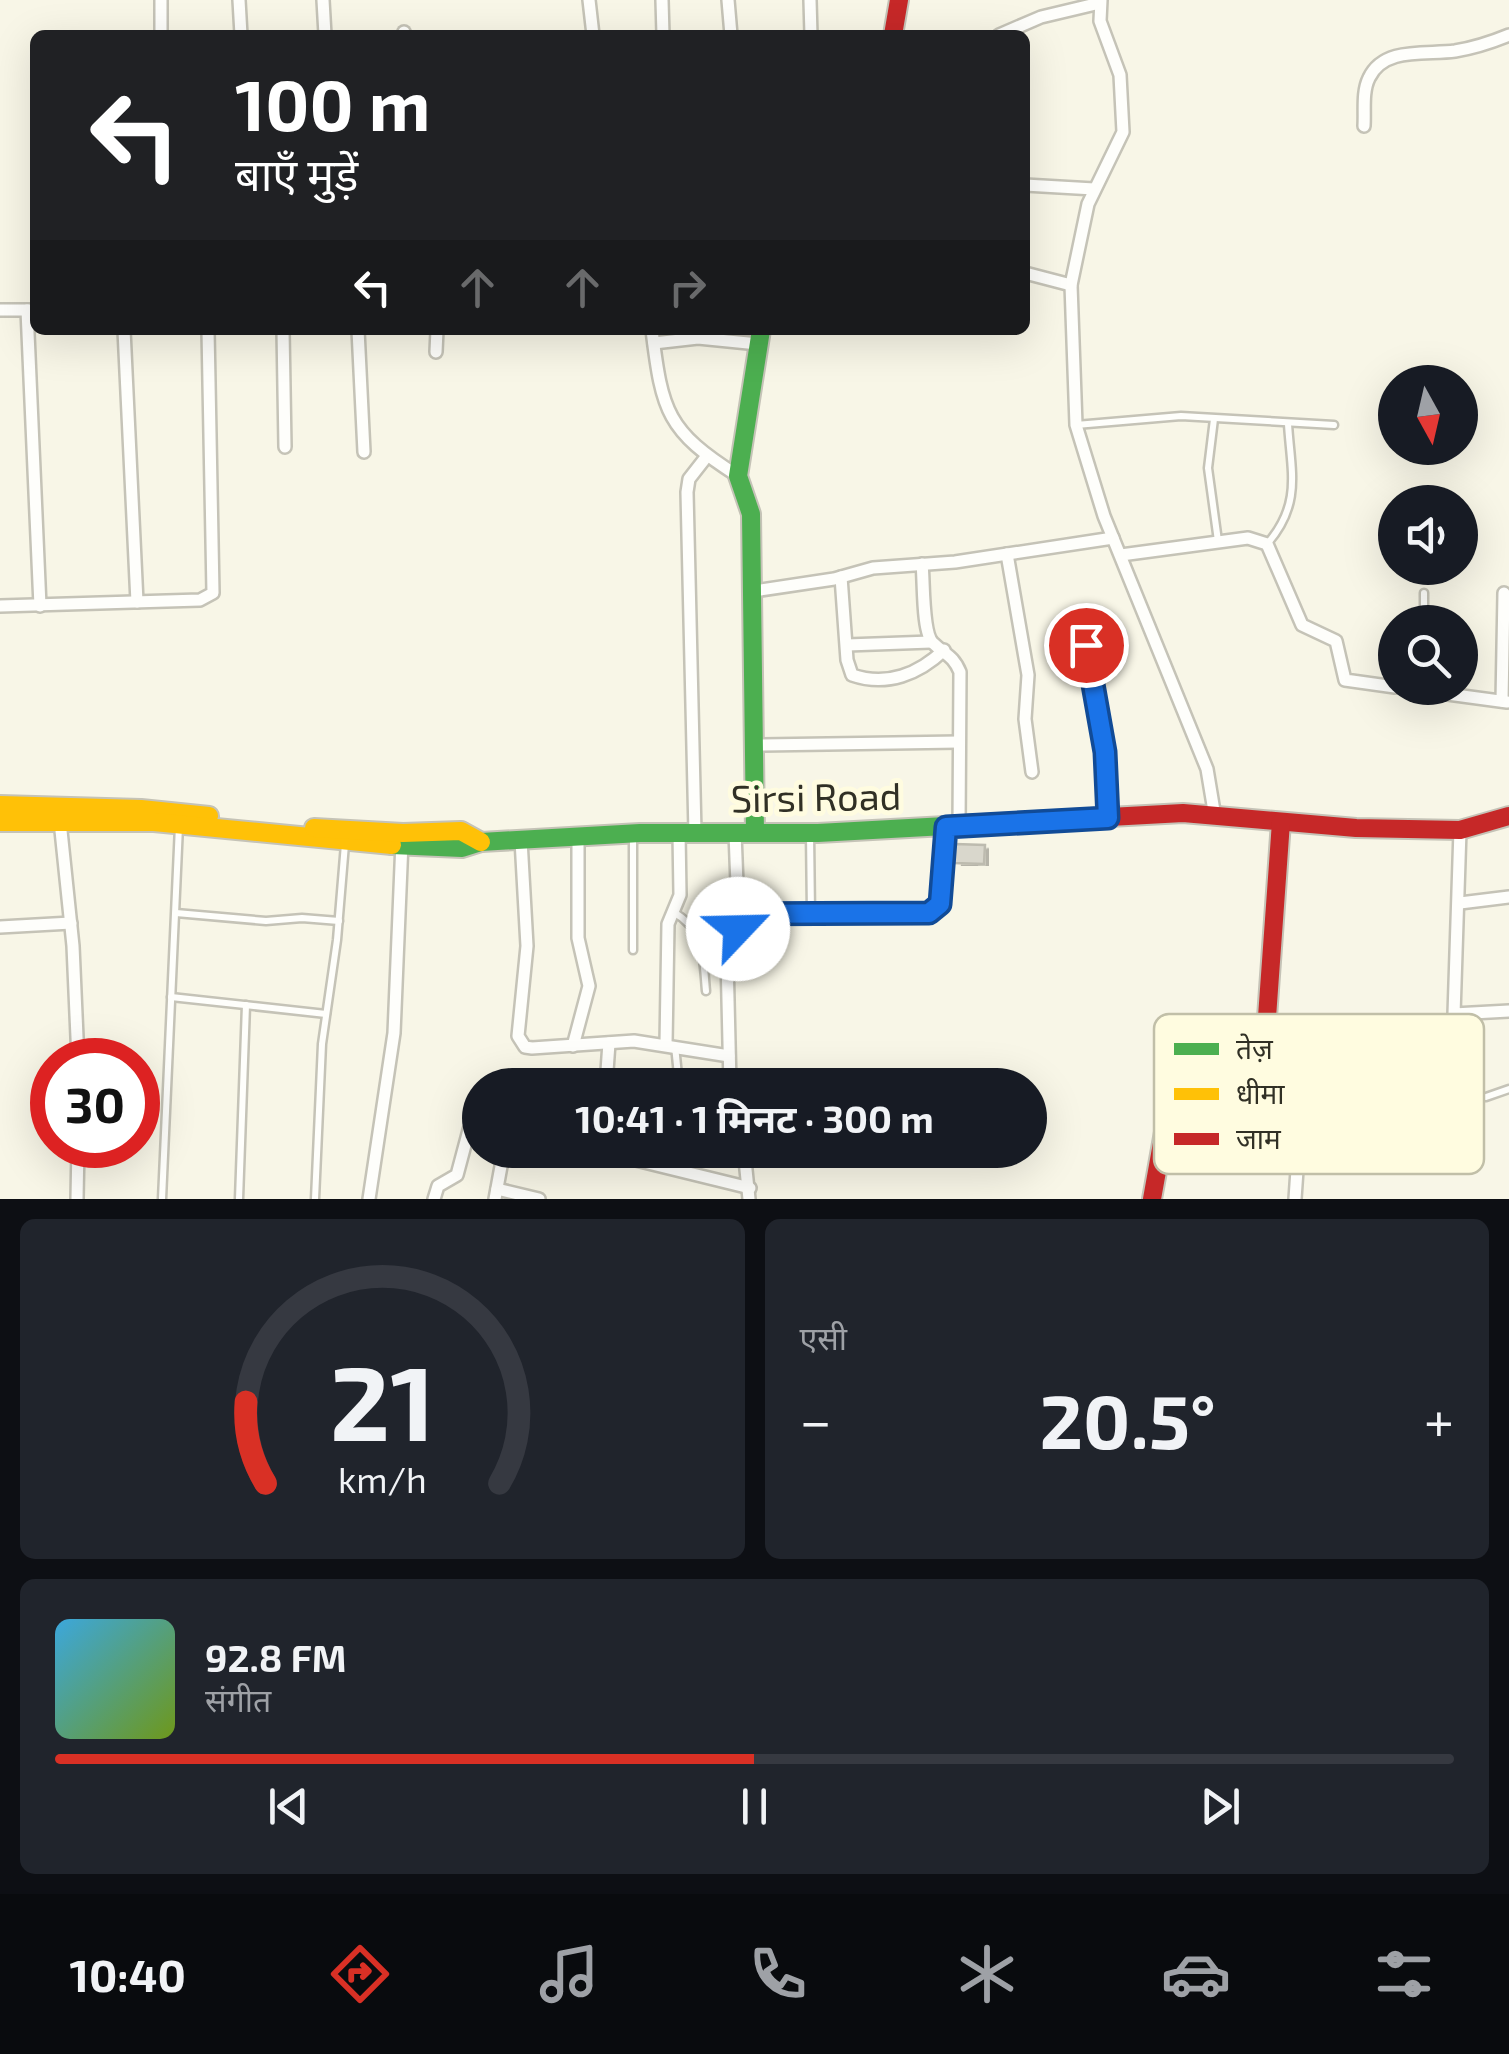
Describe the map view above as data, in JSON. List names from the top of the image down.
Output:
{
  "streets": {
    "main road": ["Sirsi Road"]
  },
  "legend": ["तेज़", "धीमा", "जाम"],
  "north": "bottom",
  "page": {
    "turn": ["100 m", "बाएँ मुड़ें"],
    "limit": "30",
    "trip": "10:41 · 1 मिनट · 300 m",
    "tile": "एसी",
    "heat": ["−", "20.5°", "+"],
    "song": ["92.8 FM", "संगीत"],
    "tabs": "10:40",
    "gauge": ["21", "km/h"]
  }
}
